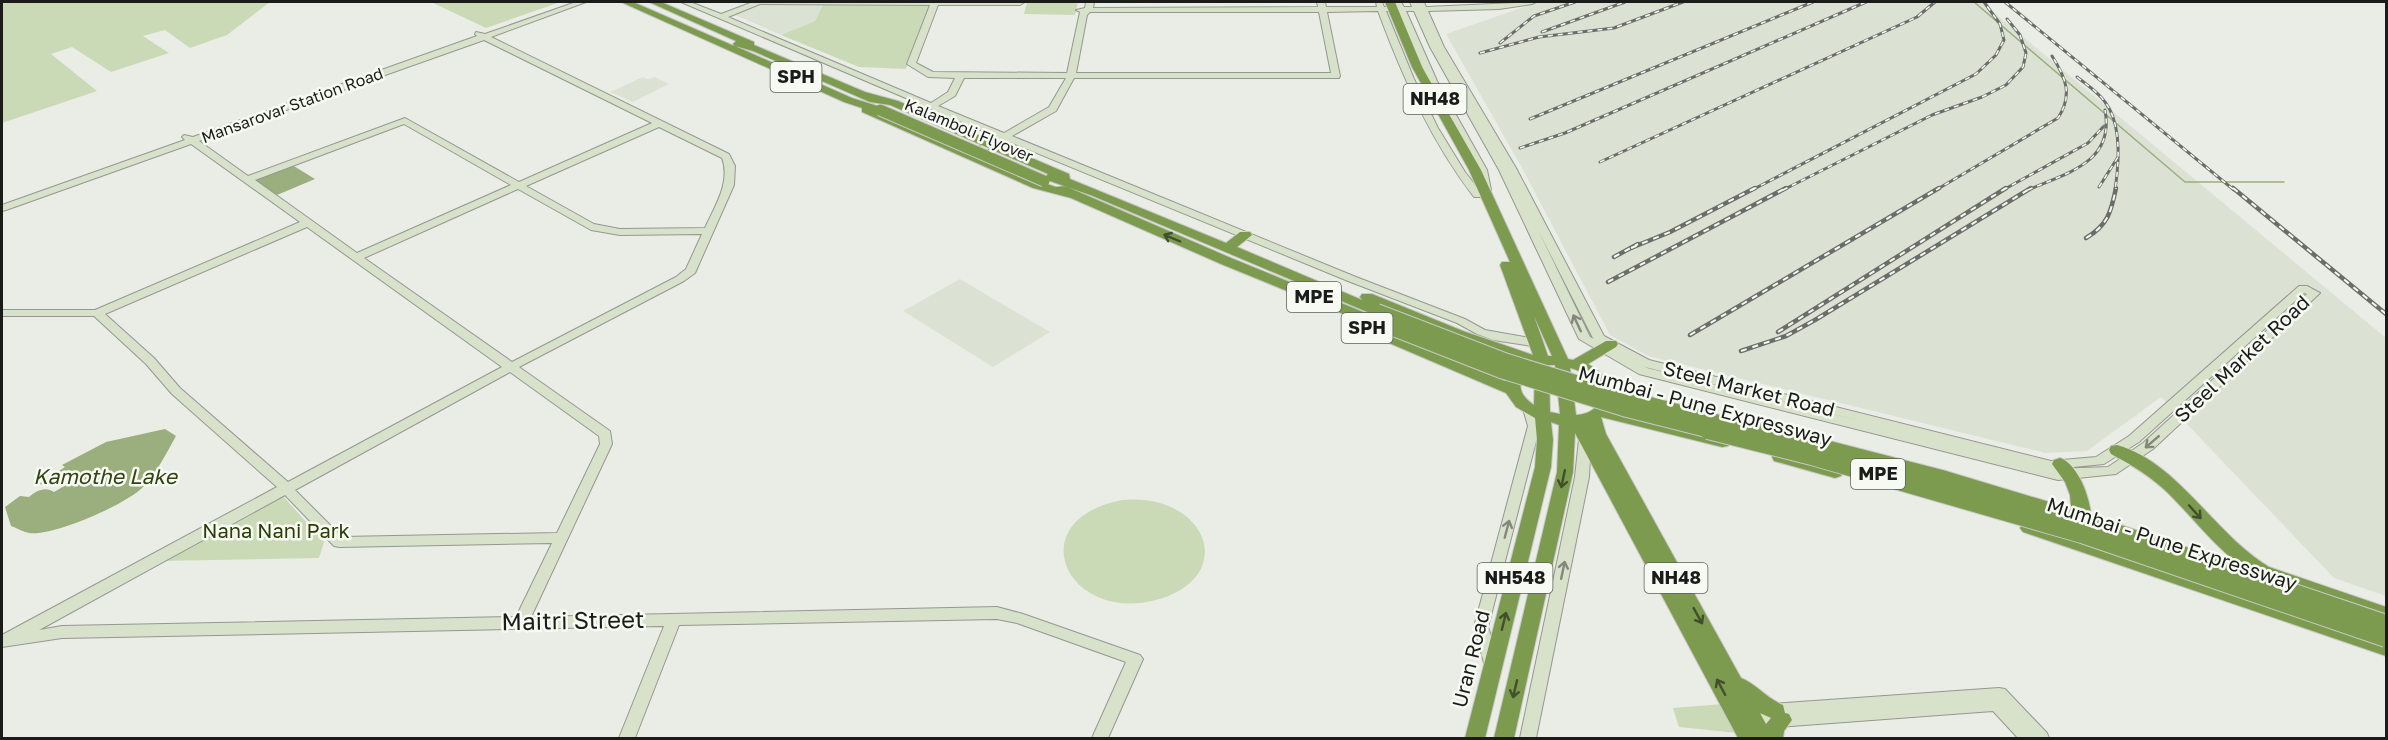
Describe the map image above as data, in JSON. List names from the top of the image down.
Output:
{
  "streets": {
    "highway": [
      "SPH",
      "NH48",
      "Kalamboli Flyover",
      "MPE",
      "Mumbai - Pune Expressway",
      "NH548",
      "Uran Road"
    ],
    "street": ["Mansarovar Station Road", "Steel Market Road", "Maitri Street"]
  },
  "crossings": [
    ["SPH", "NH48"],
    ["SPH", "Kalamboli Flyover"],
    ["SPH", "Mumbai - Pune Expressway"],
    ["SPH", "Uran Road"],
    ["NH48", "NH548"],
    ["NH48", "Uran Road"]
  ],
  "water": ["Kamothe Lake"],
  "parks": ["Nana Nani Park"]
}
